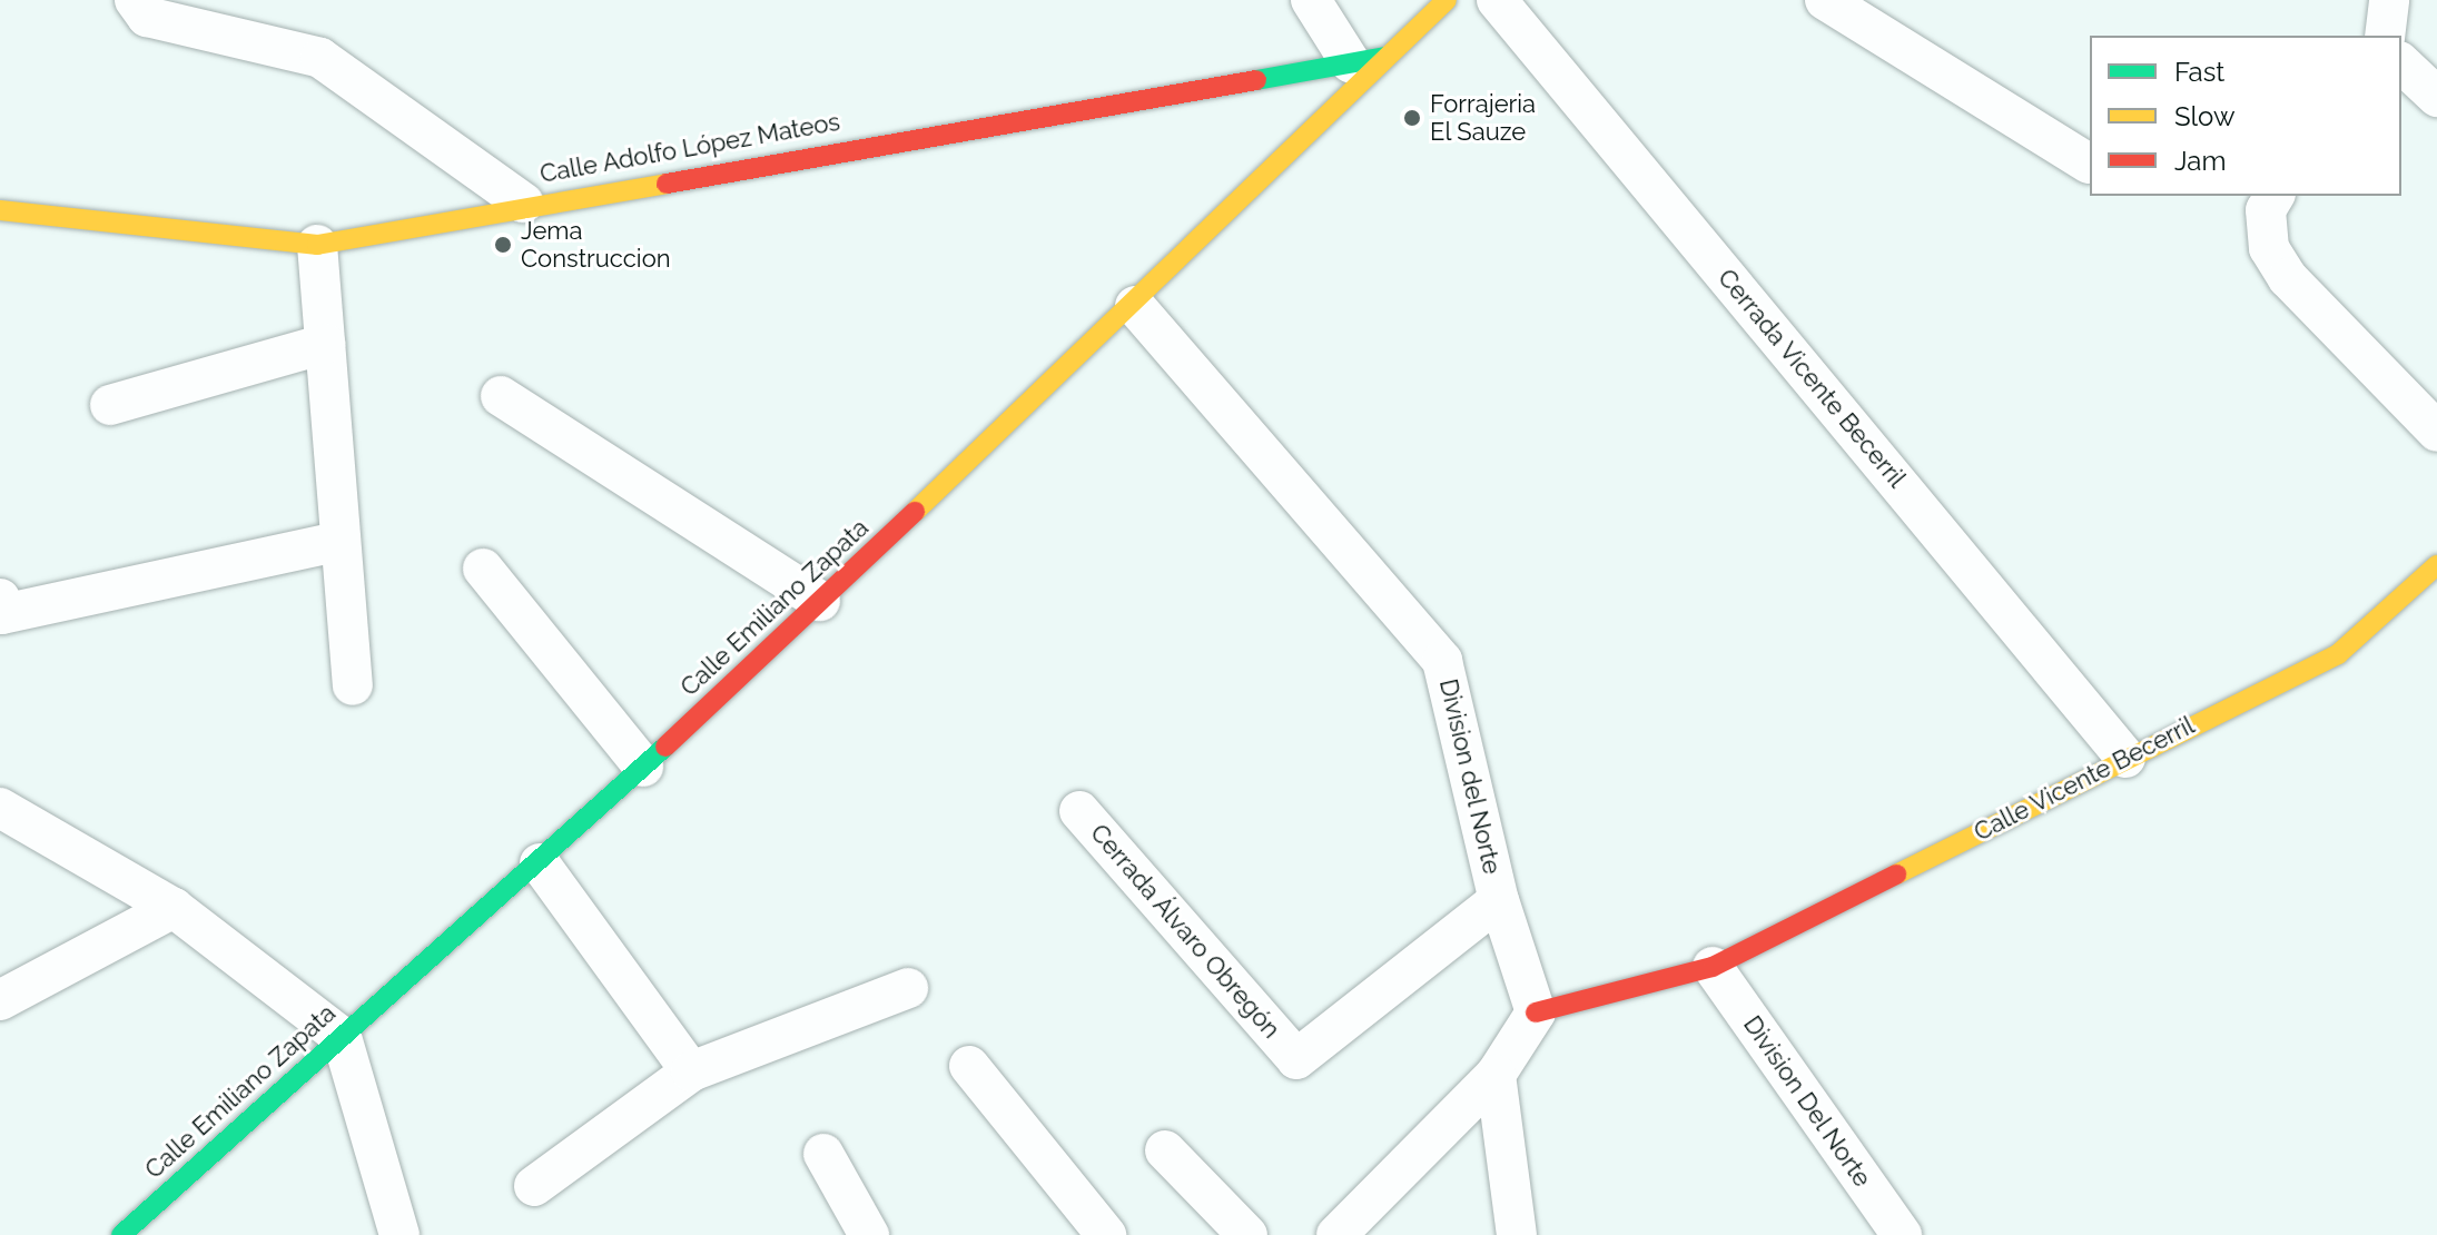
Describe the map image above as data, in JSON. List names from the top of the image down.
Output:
{
  "streets": {
    "street": [
      "Calle Adolfo López Mateos",
      "Cerrada Vicente Becerril",
      "Calle Emiliano Zapata",
      "Division del Norte",
      "Calle Vicente Becerril",
      "Cerrada Álvaro Obregón",
      "Division Del Norte"
    ]
  },
  "crossings": [
    ["Calle Adolfo López Mateos", "Calle Emiliano Zapata"],
    ["Cerrada Vicente Becerril", "Calle Vicente Becerril"],
    ["Calle Emiliano Zapata", "Division del Norte"],
    ["Division del Norte", "Cerrada Álvaro Obregón"],
    ["Calle Vicente Becerril", "Division Del Norte"]
  ],
  "places": ["Forrajeria El Sauze", "Jema Construccion"],
  "legend": ["Fast", "Slow", "Jam"]
}
